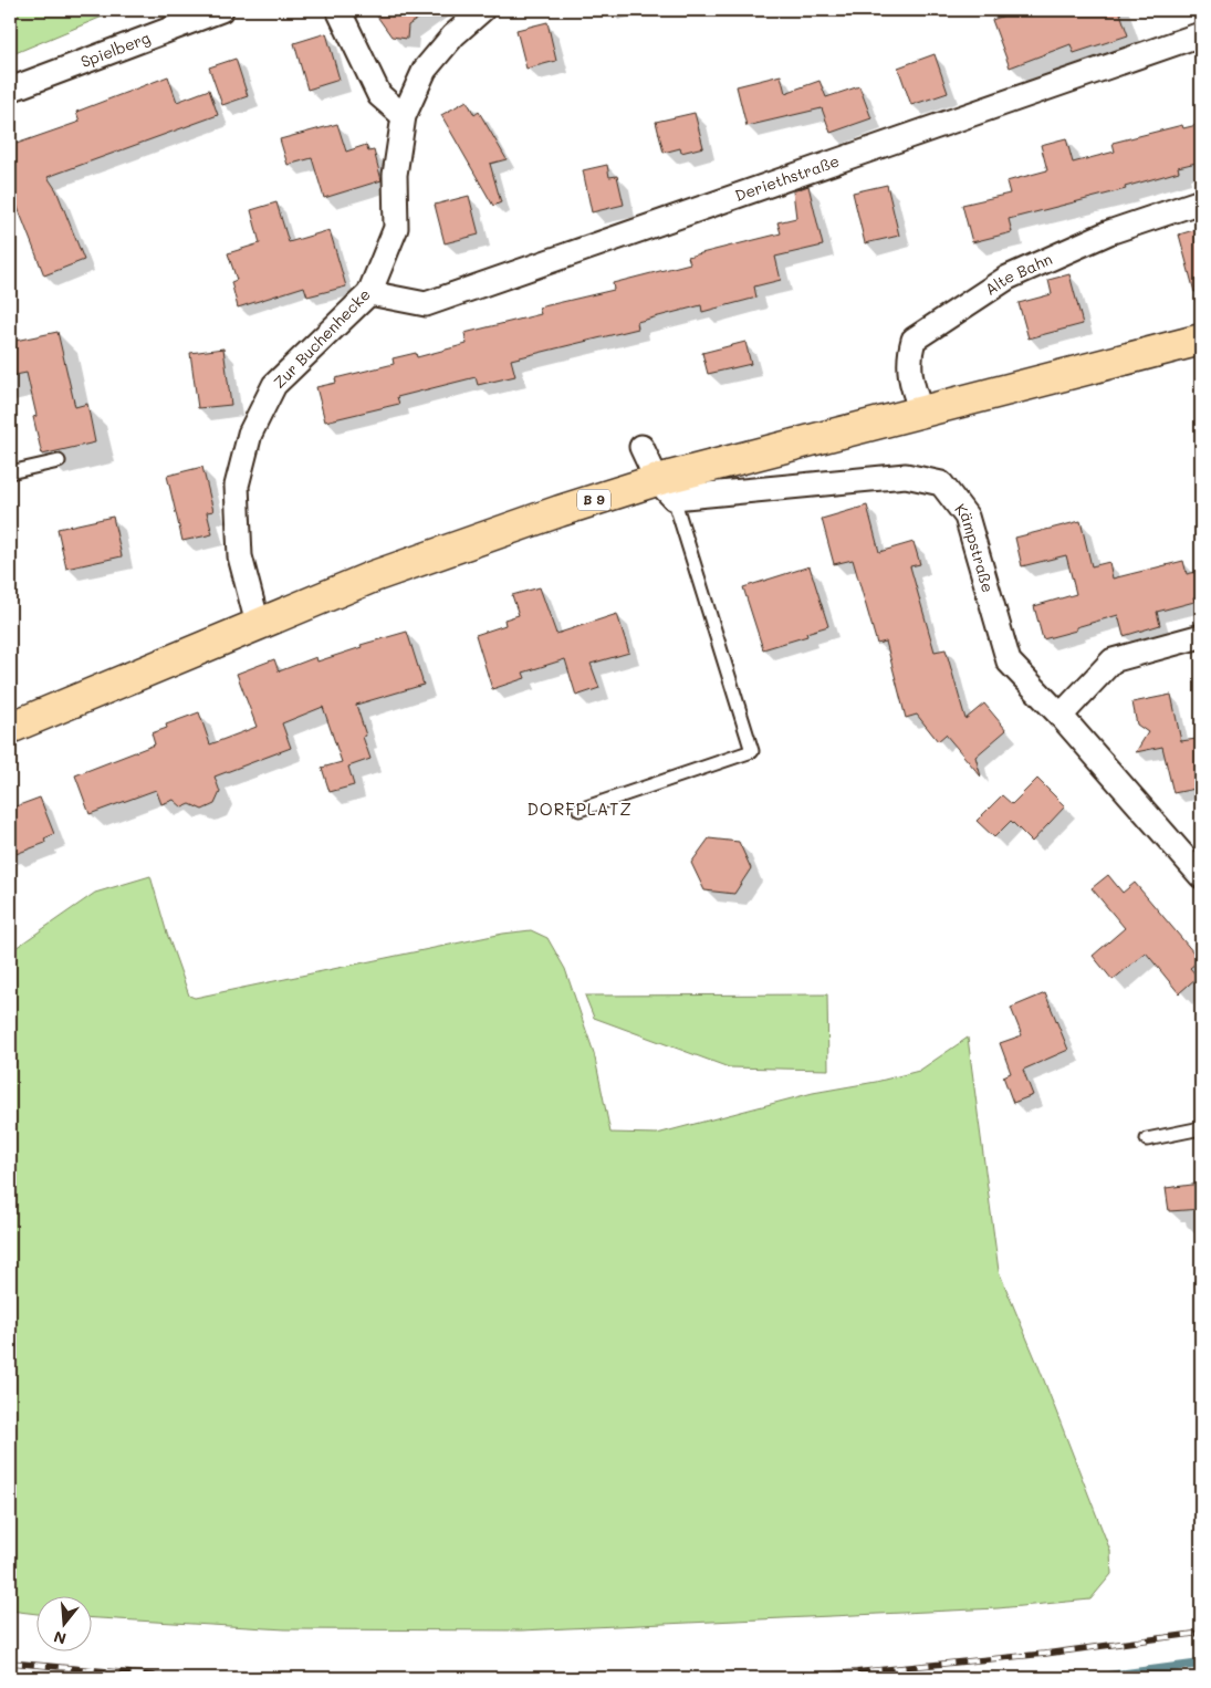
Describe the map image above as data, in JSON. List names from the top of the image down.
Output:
{
  "streets": {
    "main road": ["B 9"],
    "street": [
      "Spielberg",
      "Deriethstraße",
      "Alte Bahn",
      "Zur Buchenhecke",
      "Kämpstraße"
    ]
  },
  "crossings": [
    ["Deriethstraße", "Zur Buchenhecke"],
    ["Alte Bahn", "B 9"],
    ["Zur Buchenhecke", "B 9"],
    ["B 9", "Kämpstraße"]
  ],
  "districts": ["DORFPLATZ"],
  "north": "bottom"
}
